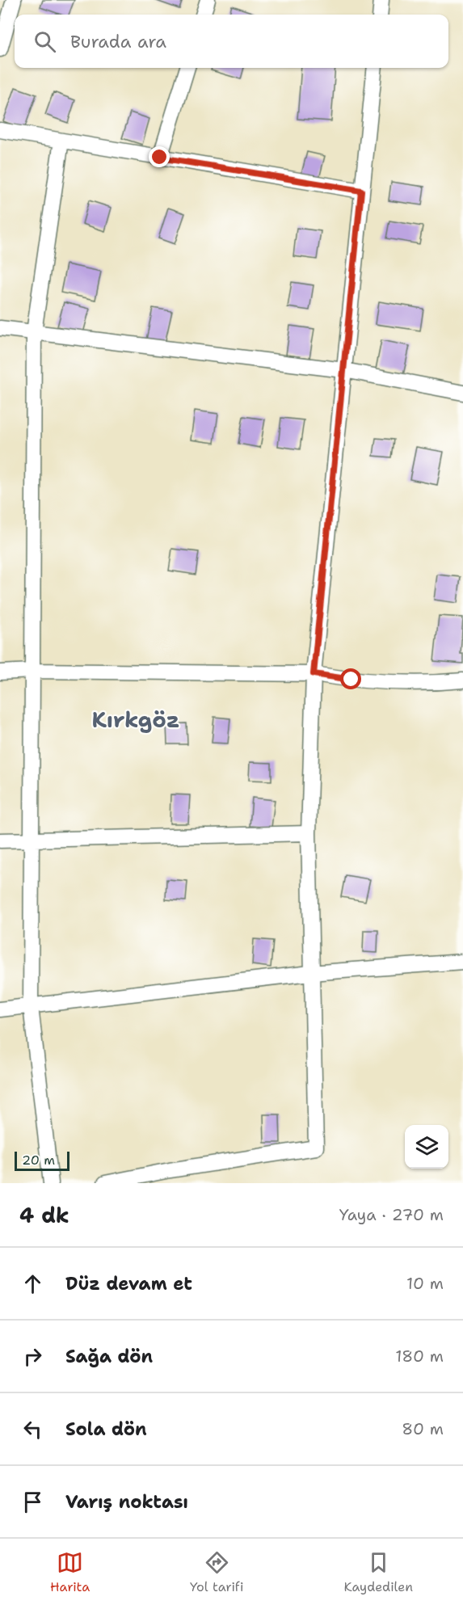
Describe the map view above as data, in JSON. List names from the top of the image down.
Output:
{
  "districts": ["Kırkgöz"],
  "scale_bar": "20 m",
  "page": {
    "search": "Burada ara",
    "scale": "20 m",
    "heading": ["4 dk", "Yaya · 270 m"],
    "list": [
      ["Düz devam et", "10 m"],
      ["Sağa dön", "180 m"],
      ["Sola dön", "80 m"],
      "Varış noktası"
    ],
    "nav": ["Harita", "Yol tarifi", "Kaydedilen"]
  }
}
